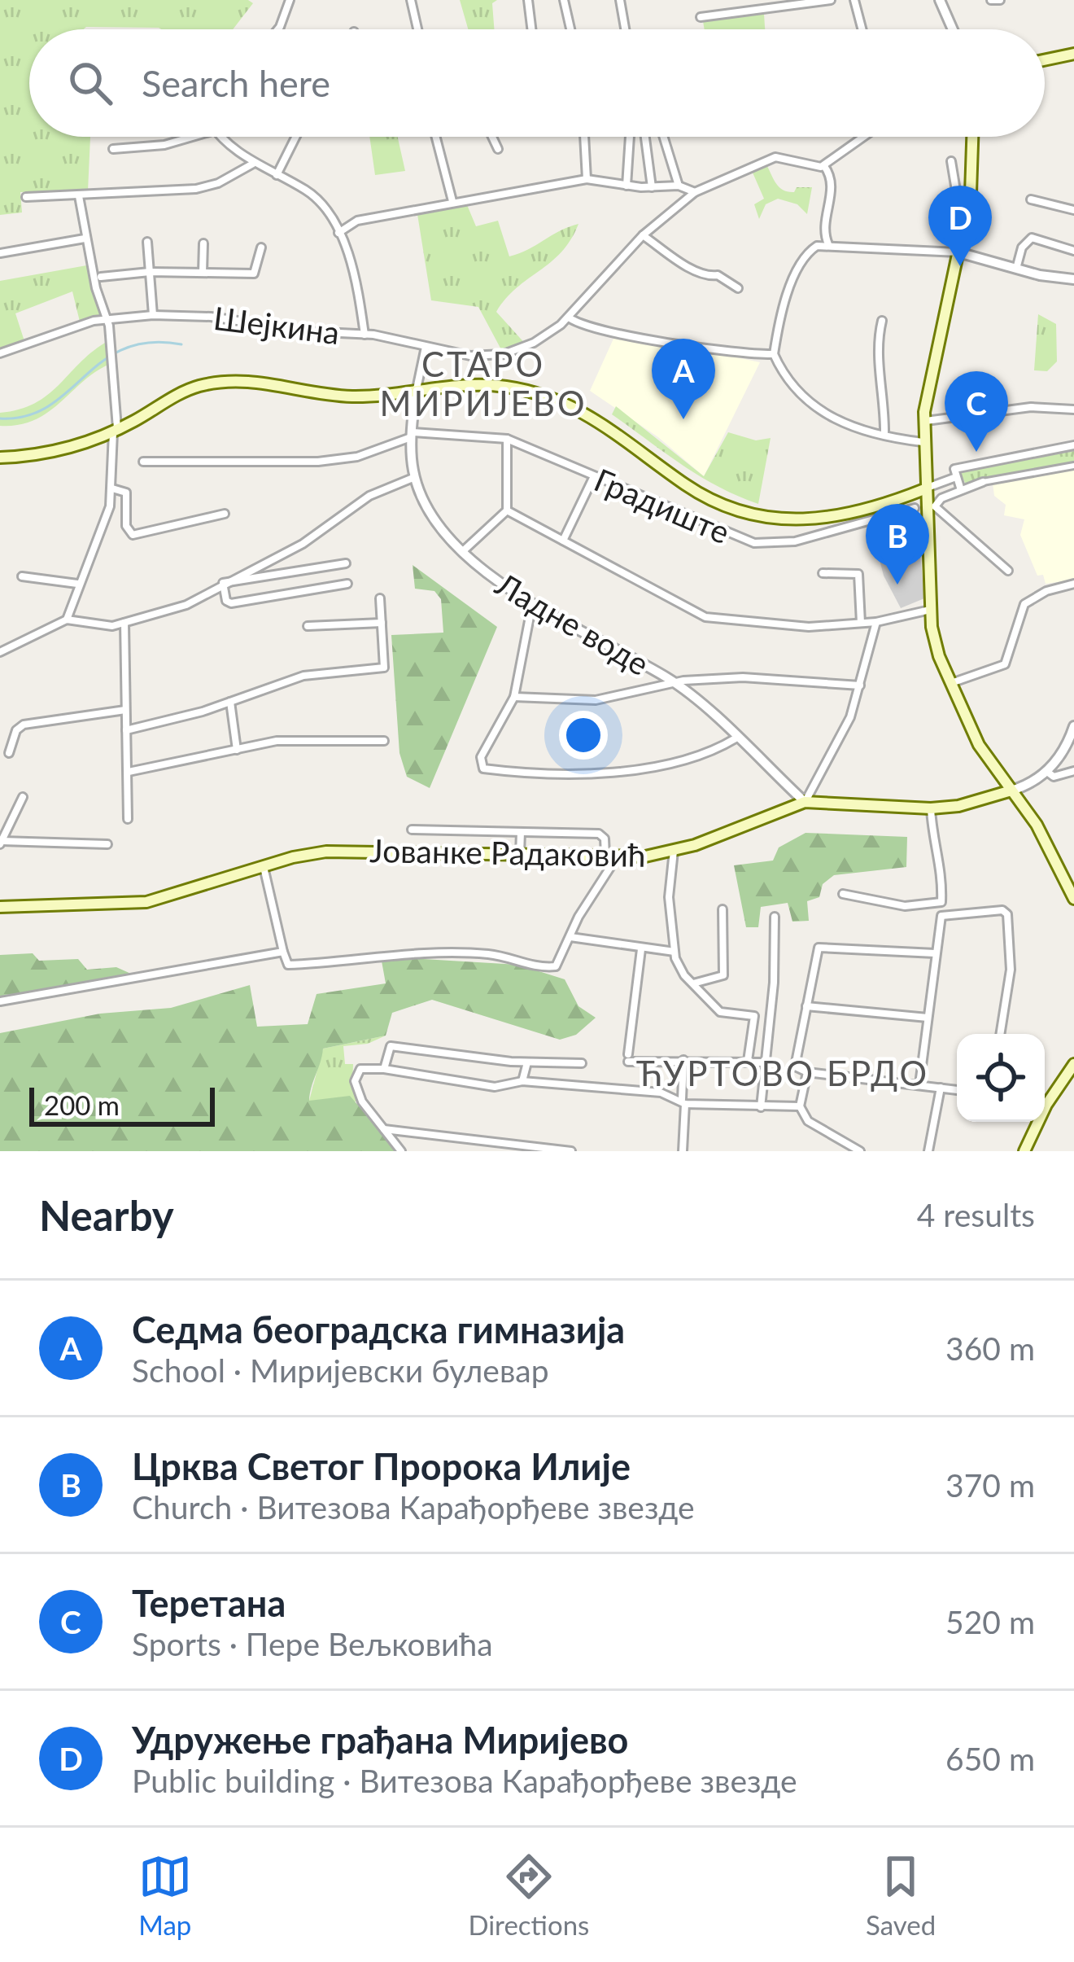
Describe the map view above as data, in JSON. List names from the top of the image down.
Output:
{
  "streets": {
    "main road": ["Јованке Радаковић"],
    "street": ["Шејкина", "Градиште", "Ладне воде"]
  },
  "crossings": [
    ["Шејкина", "Ладне воде"],
    ["Градиште", "Ладне воде"],
    ["Ладне воде", "Јованке Радаковић"]
  ],
  "districts": ["СТАРО МИРИЈЕВО", "ЋУРТОВО БРДО"],
  "scale_bar": "200 m",
  "page": {
    "search": "Search here",
    "pins": [
      "D",
      "A",
      "C",
      "B"
    ],
    "scale": "200 m",
    "heading": ["Nearby", "4 results"],
    "list": [
      {
        "mark": "A",
        "name": "Седма београдска гимназија",
        "note": "School · Миријевски булевар",
        "value": "360 m"
      },
      {
        "mark": "B",
        "name": "Црква Светог Пророка Илије",
        "note": "Church · Витезова Карађорђеве звезде",
        "value": "370 m"
      },
      {
        "mark": "C",
        "name": "Теретана",
        "note": "Sports · Пере Вељковића",
        "value": "520 m"
      },
      {
        "mark": "D",
        "name": "Удружење грађана Миријево",
        "note": "Public building · Витезова Карађорђеве звезде",
        "value": "650 m"
      }
    ],
    "nav": ["Map", "Directions", "Saved"]
  }
}
